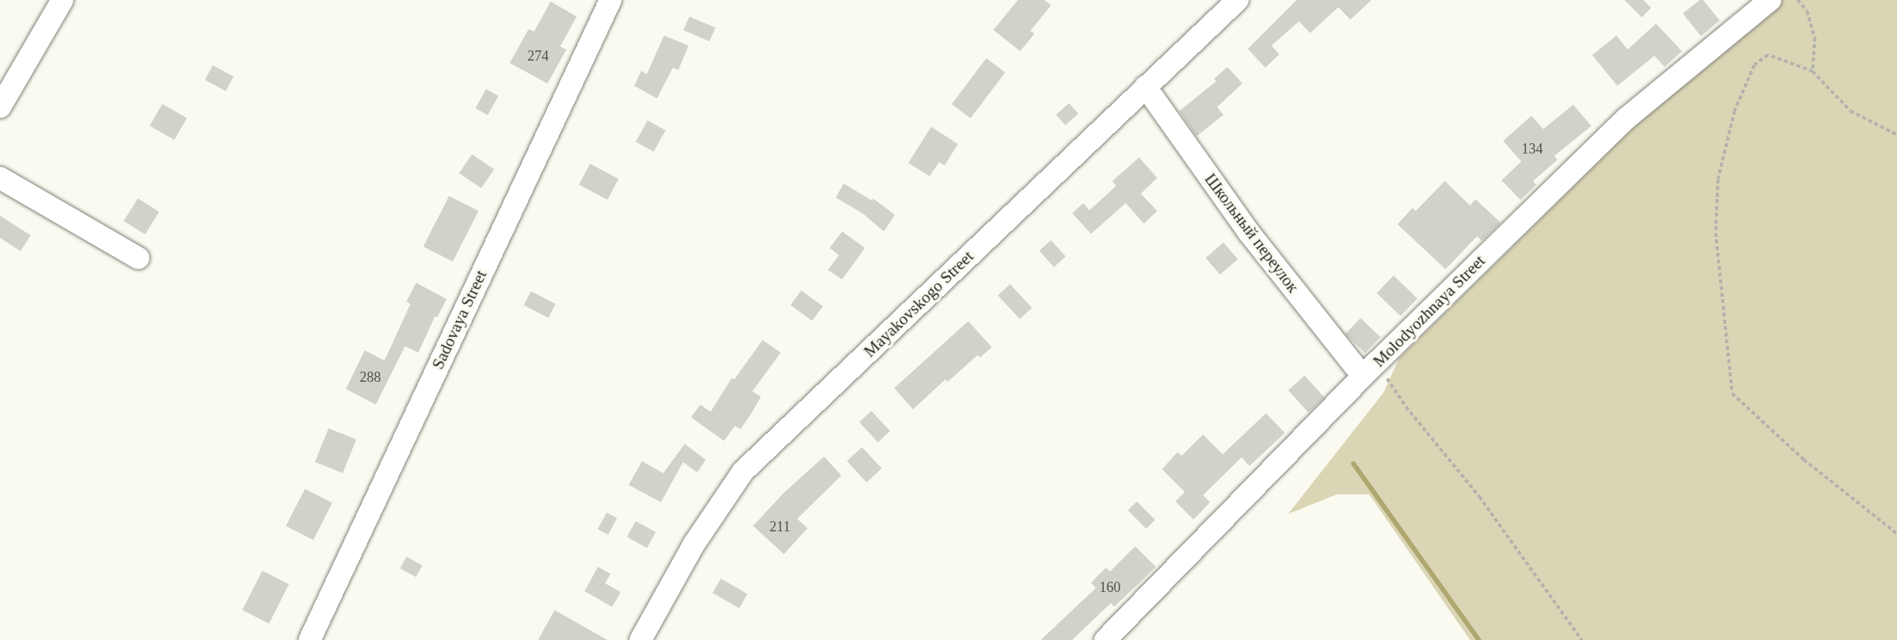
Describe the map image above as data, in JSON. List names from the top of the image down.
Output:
{
  "streets": {
    "street": [
      "Школьный переулок",
      "Mayakovskogo Street",
      "Molodyozhnaya Street",
      "Sadovaya Street"
    ]
  },
  "crossings": [
    ["Школьный переулок", "Mayakovskogo Street"],
    ["Школьный переулок", "Molodyozhnaya Street"]
  ],
  "house_numbers": [
    "274",
    "134",
    "288",
    "211",
    "160"
  ]
}
